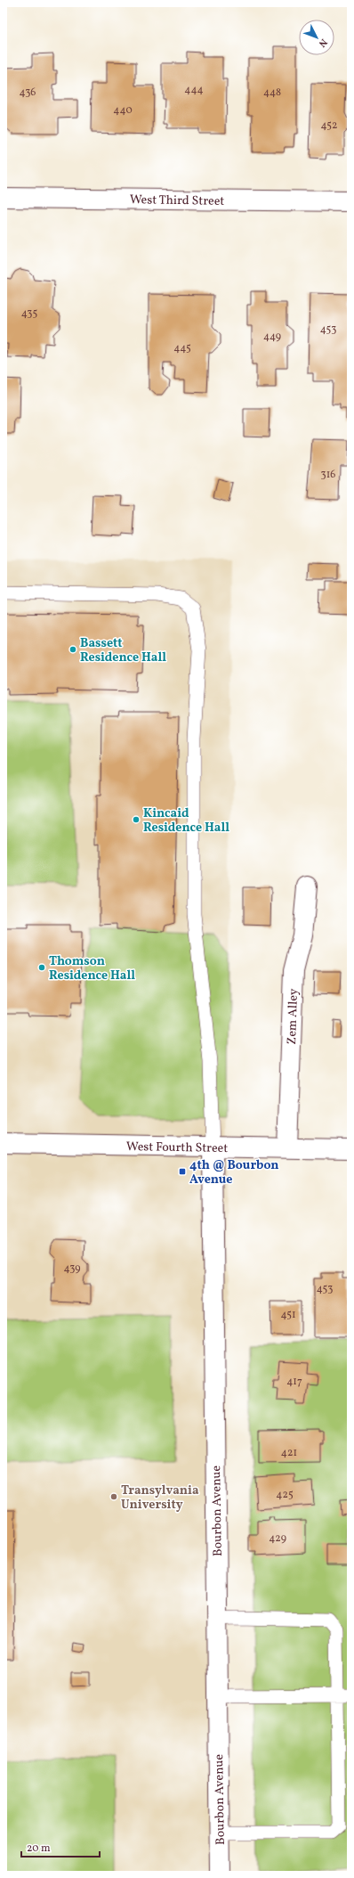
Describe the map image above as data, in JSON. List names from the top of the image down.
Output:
{
  "streets": {
    "street": [
      "West Third Street",
      "Zem Alley",
      "West Fourth Street",
      "Bourbon Avenue"
    ]
  },
  "crossings": [
    ["Zem Alley", "West Fourth Street"],
    ["West Fourth Street", "Bourbon Avenue"]
  ],
  "places": {
    "other": [
      "Bassett Residence Hall",
      "Kincaid Residence Hall",
      "Thomson Residence Hall",
      "Transylvania University"
    ],
    "transit": ["4th @ Bourbon Avenue"]
  },
  "house_numbers": [
    "444",
    "436",
    "448",
    "440",
    "452",
    "435",
    "453",
    "449",
    "445",
    "316",
    "439",
    "453",
    "451",
    "417",
    "421",
    "425",
    "429"
  ],
  "scale_bar": "20 m",
  "north": "bottom right"
}
